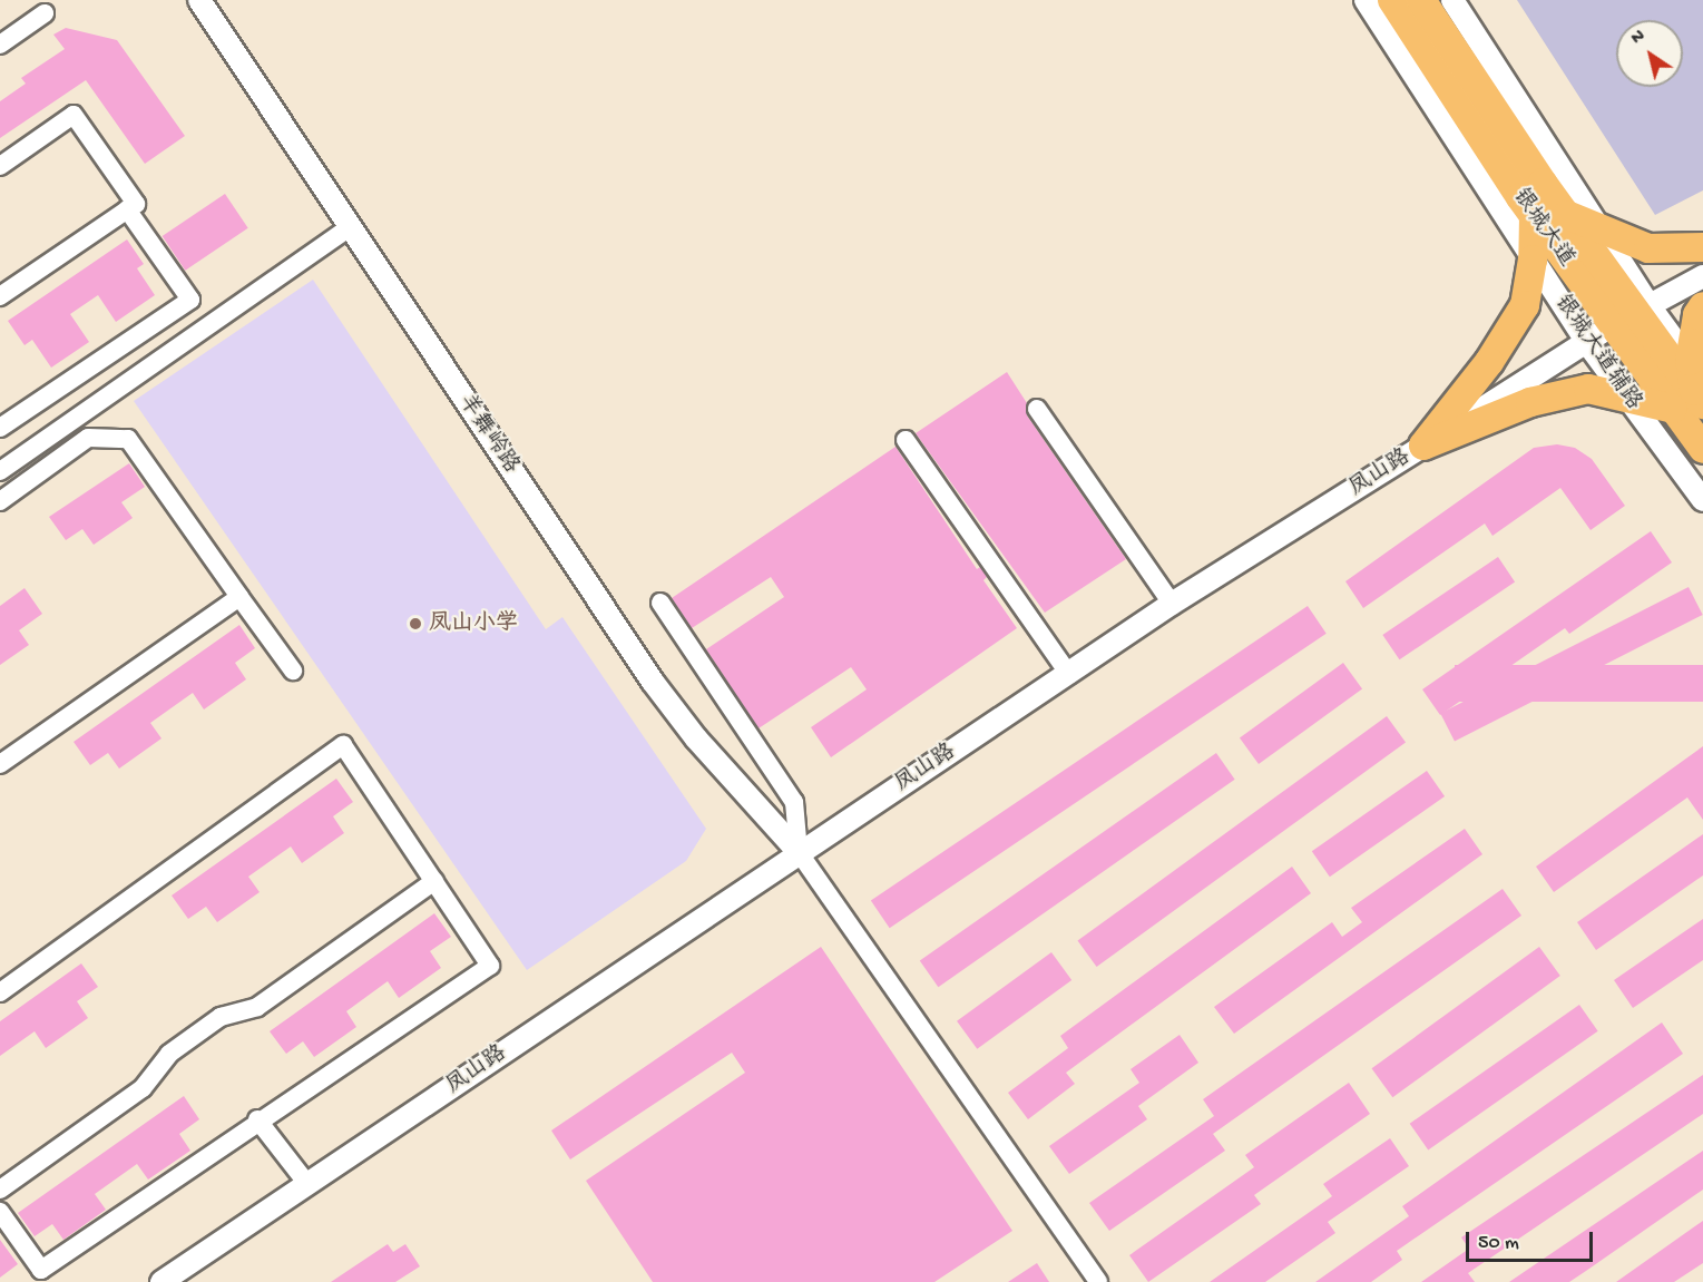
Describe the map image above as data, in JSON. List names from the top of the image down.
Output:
{
  "streets": {
    "main road": ["银城大道"],
    "street": ["银城大道辅路", "羊舞岭路", "凤山路"]
  },
  "crossings": [
    ["银城大道", "凤山路"],
    ["银城大道辅路", "凤山路"],
    ["羊舞岭路", "凤山路"]
  ],
  "places": ["凤山小学"],
  "scale_bar": "50 m",
  "north": "top left"
}
